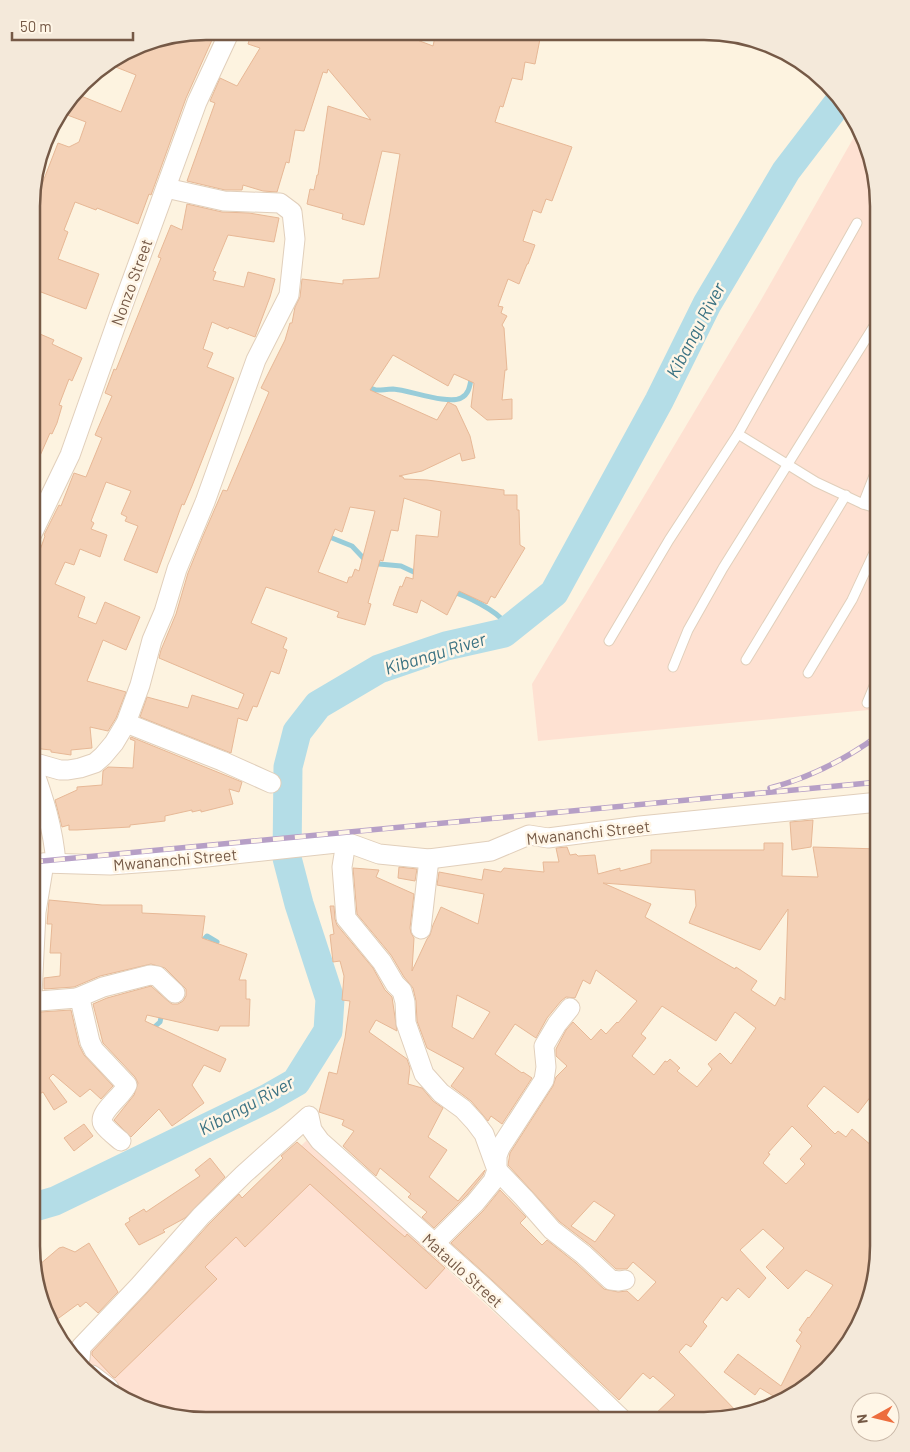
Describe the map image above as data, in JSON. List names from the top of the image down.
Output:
{
  "streets": {
    "street": ["Nonzo Street", "Mwananchi Street", "Mataulo Street"]
  },
  "water": ["Kibangu River"],
  "scale_bar": "50 m",
  "north": "left"
}
